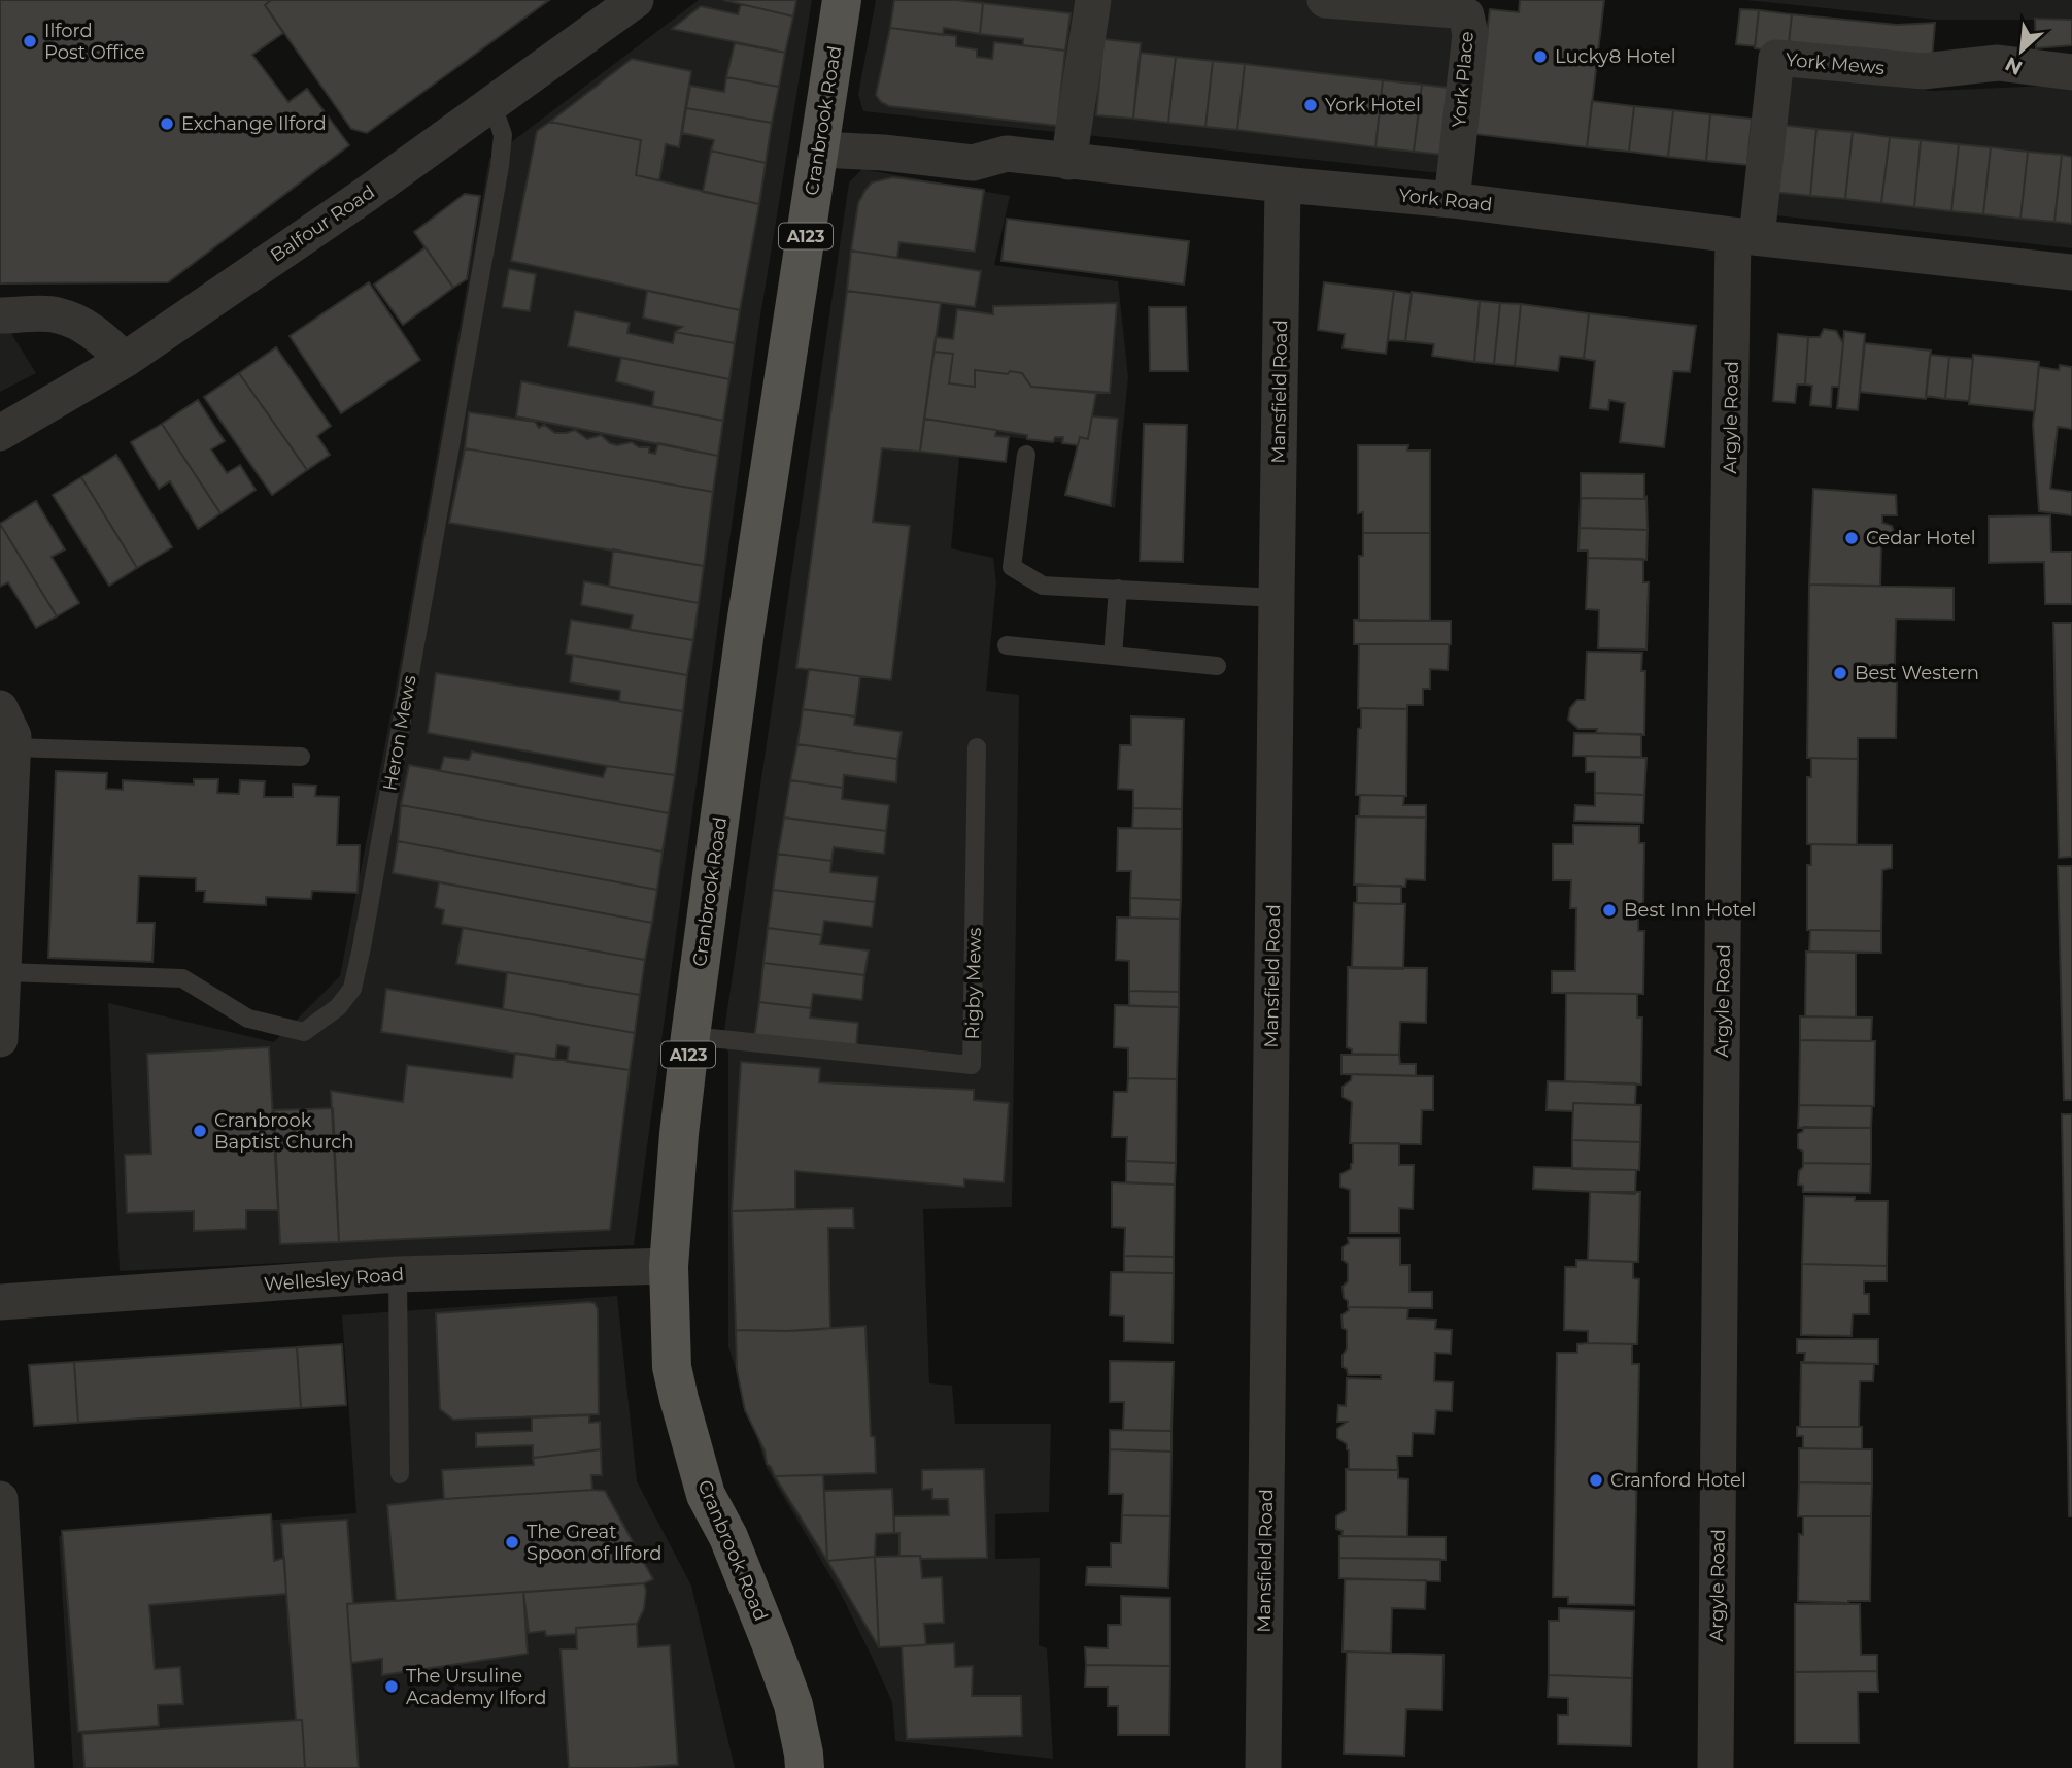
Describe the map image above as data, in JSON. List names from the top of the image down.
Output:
{
  "streets": {
    "main road": ["Cranbrook Road", "A123"],
    "street": [
      "York Mews",
      "York Place",
      "York Road",
      "Balfour Road",
      "Mansfield Road",
      "Argyle Road",
      "Wellesley Road"
    ],
    "lane": ["Heron Mews", "Rigby Mews"]
  },
  "crossings": [
    ["York Mews", "York Road"],
    ["York Mews", "Argyle Road"],
    ["York Place", "York Road"],
    ["Cranbrook Road", "York Road"],
    ["Cranbrook Road", "Rigby Mews"],
    ["Cranbrook Road", "Wellesley Road"],
    ["York Road", "Mansfield Road"],
    ["York Road", "Argyle Road"],
    ["Balfour Road", "Heron Mews"]
  ],
  "places": [
    "Ilford Post Office",
    "Lucky8 Hotel",
    "York Hotel",
    "Exchange Ilford",
    "Cedar Hotel",
    "Best Western",
    "Best Inn Hotel",
    "Cranbrook Baptist Church",
    "Cranford Hotel",
    "The Great Spoon of Ilford",
    "The Ursuline Academy Ilford"
  ],
  "north": "bottom left"
}
